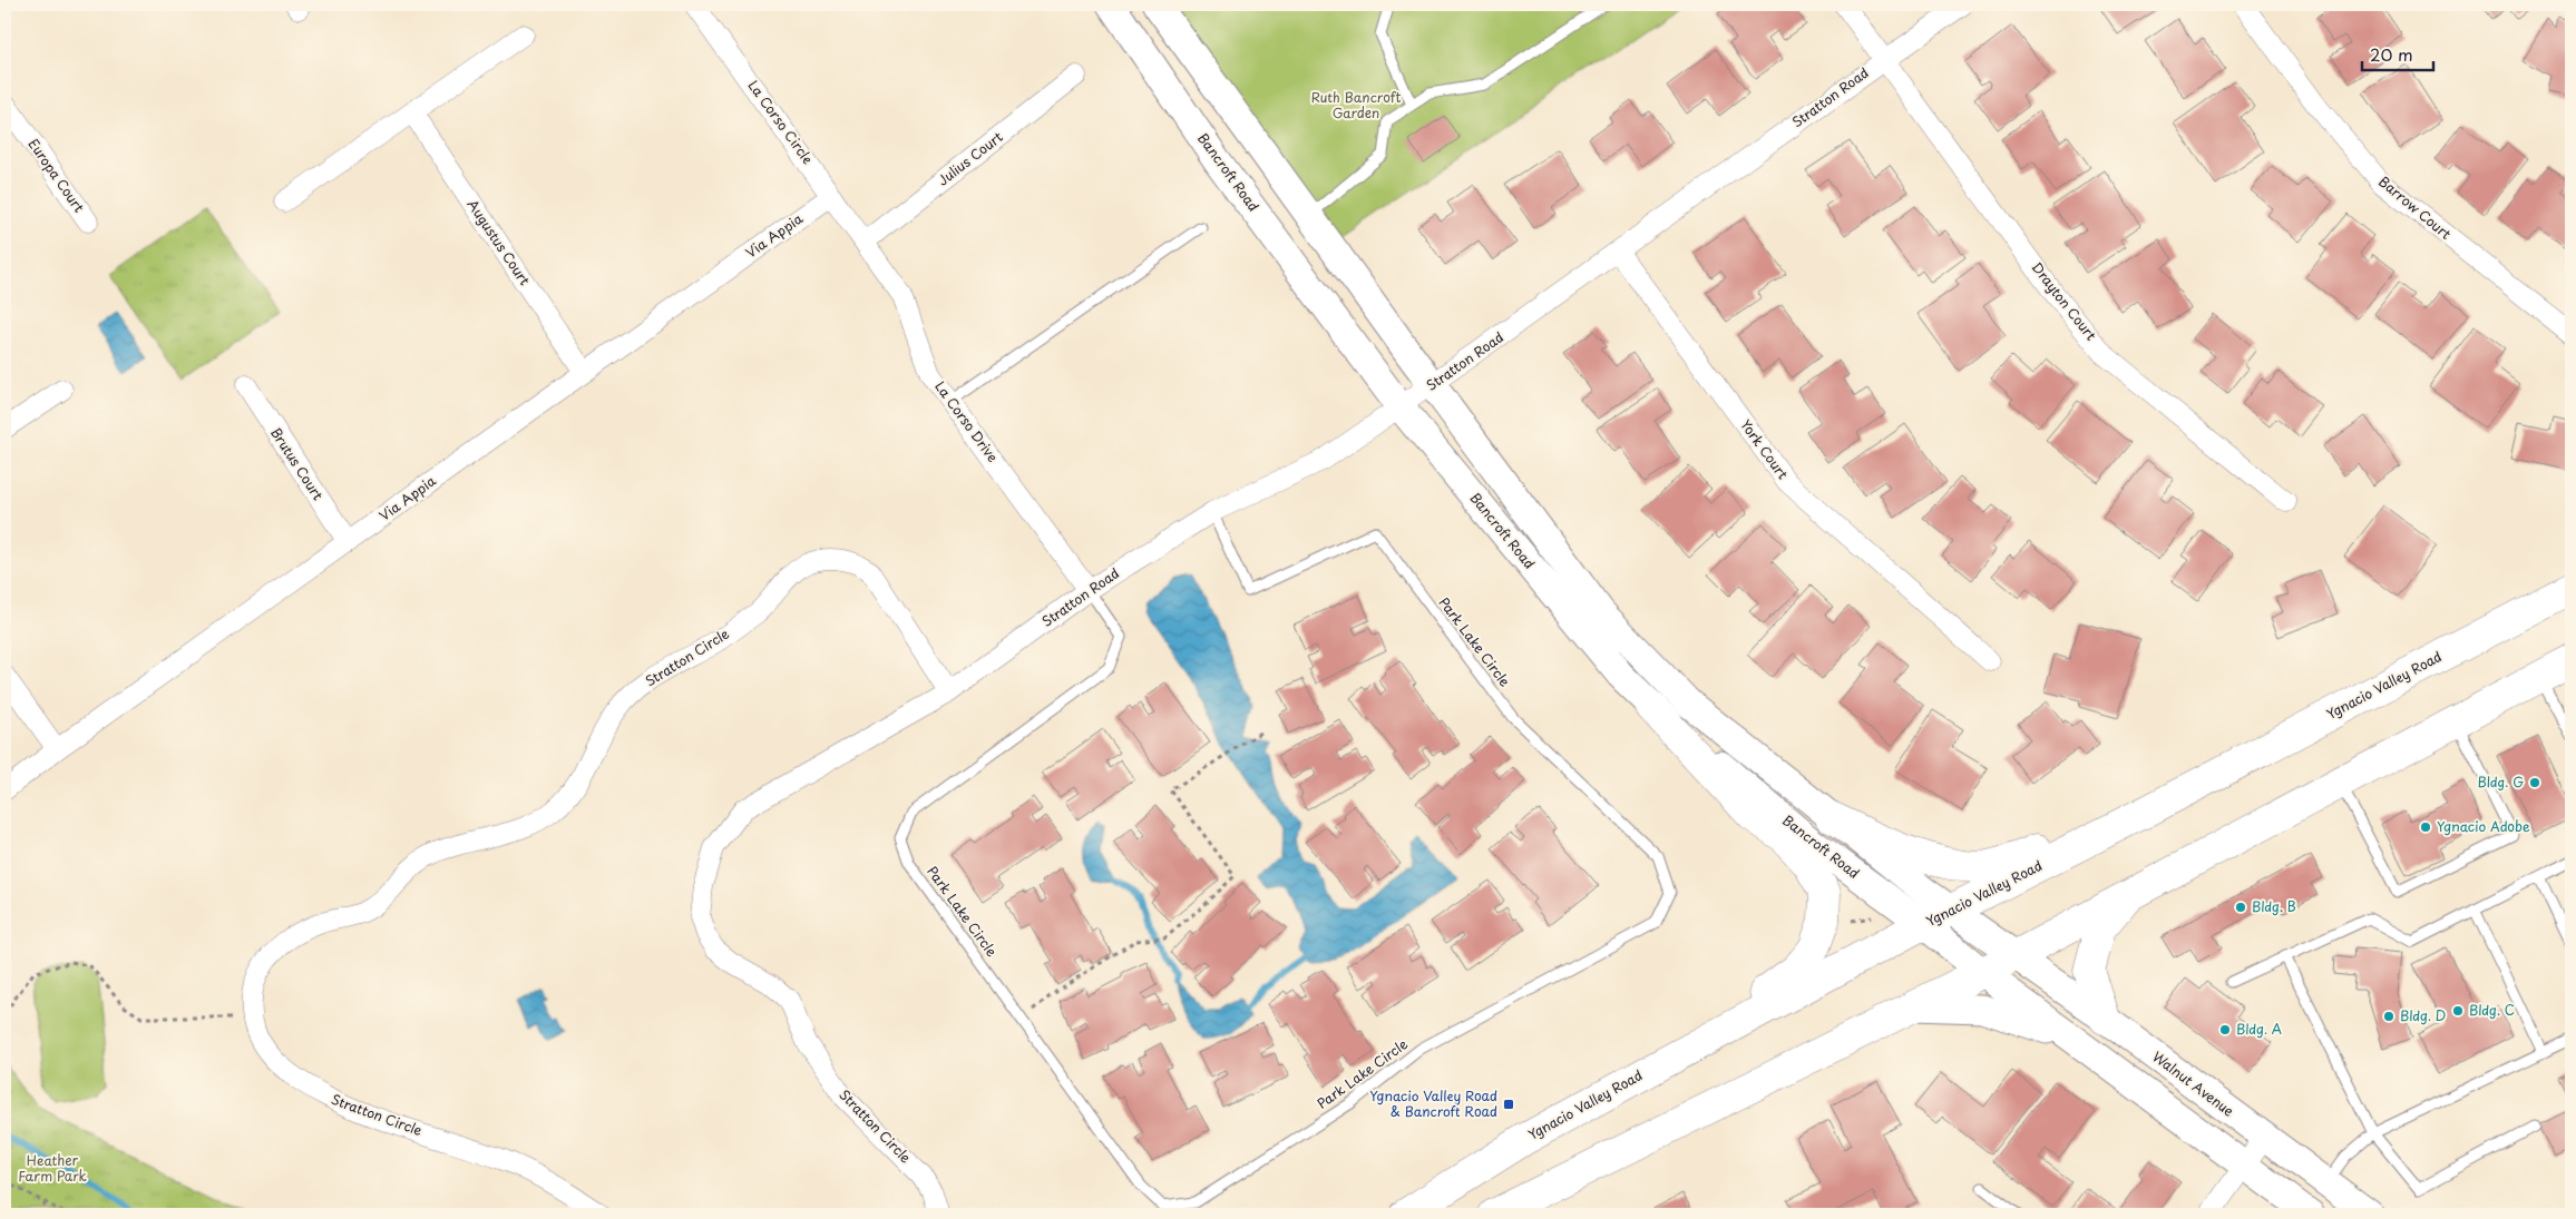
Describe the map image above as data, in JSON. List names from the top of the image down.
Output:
{
  "streets": {
    "highway": ["Ygnacio Valley Road"],
    "main road": ["Bancroft Road", "Walnut Avenue"],
    "street": [
      "Stratton Road",
      "La Corso Circle",
      "Julius Court",
      "Europa Court",
      "Barrow Court",
      "Via Appia",
      "Augustus Court",
      "Drayton Court",
      "La Corso Drive",
      "York Court",
      "Brutus Court",
      "Stratton Circle"
    ],
    "lane": ["Park Lake Circle"]
  },
  "crossings": [
    ["Stratton Road", "Bancroft Road"],
    ["Stratton Road", "Drayton Court"],
    ["Stratton Road", "La Corso Drive"],
    ["Stratton Road", "York Court"],
    ["Stratton Road", "Park Lake Circle"],
    ["Stratton Road", "Stratton Circle"],
    ["La Corso Circle", "Julius Court"],
    ["La Corso Circle", "Via Appia"],
    ["La Corso Circle", "La Corso Drive"],
    ["Julius Court", "La Corso Drive"],
    ["Bancroft Road", "Ygnacio Valley Road"],
    ["Bancroft Road", "Walnut Avenue"],
    ["Via Appia", "Augustus Court"],
    ["Via Appia", "Brutus Court"],
    ["La Corso Drive", "Park Lake Circle"]
  ],
  "parks": ["Ruth Bancroft Garden", "Heather Farm Park"],
  "places": {
    "other": [
      "Bldg. G",
      "Ygnacio Adobe",
      "Bldg. B",
      "Bldg. C",
      "Bldg. D",
      "Bldg. A"
    ],
    "transit": ["Ygnacio Valley Road & Bancroft Road"]
  },
  "scale_bar": "20 m"
}
